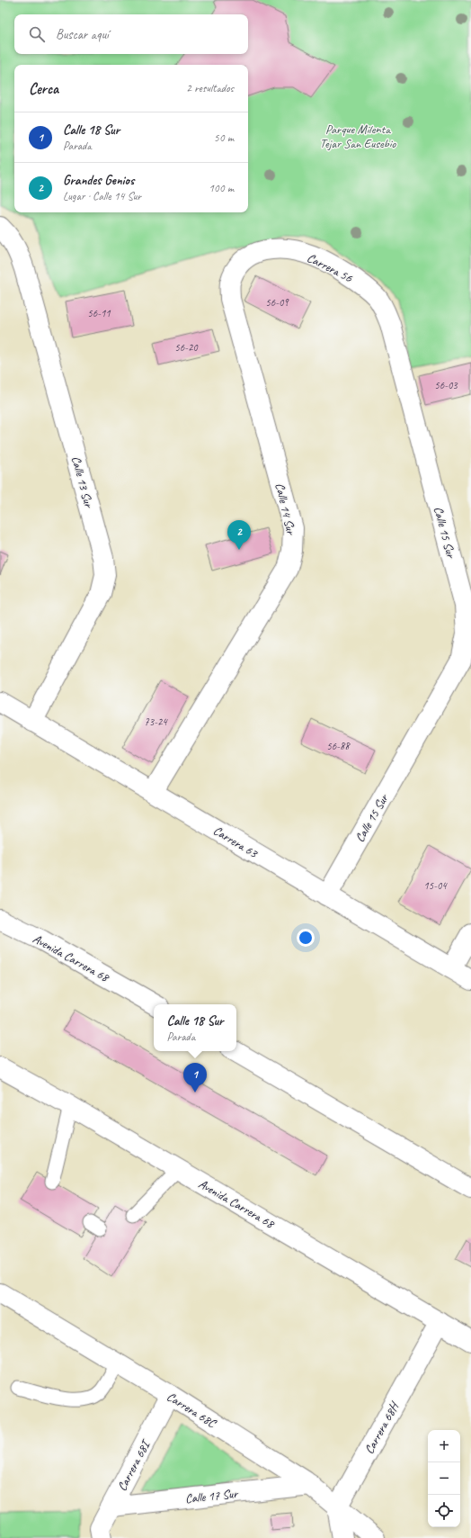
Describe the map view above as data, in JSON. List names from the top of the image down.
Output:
{
  "streets": {
    "street": [
      "Carrera 56",
      "Calle 13 Sur",
      "Calle 14 Sur",
      "Calle 15 Sur",
      "Carrera 63",
      "Avenida Carrera 68",
      "Carrera 68C",
      "Carrera 68H",
      "Carrera 68I",
      "Calle 17 Sur"
    ]
  },
  "crossings": [
    ["Carrera 56", "Calle 14 Sur"],
    ["Carrera 56", "Calle 15 Sur"],
    ["Calle 13 Sur", "Carrera 63"],
    ["Calle 14 Sur", "Carrera 63"],
    ["Calle 15 Sur", "Carrera 63"],
    ["Avenida Carrera 68", "Carrera 68H"],
    ["Carrera 68C", "Carrera 68H"],
    ["Carrera 68C", "Carrera 68I"],
    ["Carrera 68C", "Calle 17 Sur"],
    ["Carrera 68I", "Calle 17 Sur"]
  ],
  "parks": ["Parque Milenta Tejar San Eusebio"],
  "house_numbers": [
    "56-09",
    "56-11",
    "56-20",
    "56-03",
    "73-24",
    "56-88",
    "15-04"
  ],
  "page": {
    "search": "Buscar aquí",
    "heading": ["Cerca", "2 resultados"],
    "list": [
      {
        "mark": "1",
        "name": "Calle 18 Sur",
        "note": "Parada",
        "value": "50 m"
      },
      {
        "mark": "2",
        "name": "Grandes Genios",
        "note": "Lugar · Calle 14 Sur",
        "value": "100 m"
      }
    ],
    "pins": ["2", "1"],
    "popup": ["Calle 18 Sur", "Parada"],
    "map_buttons": ["+", "−"]
  }
}
